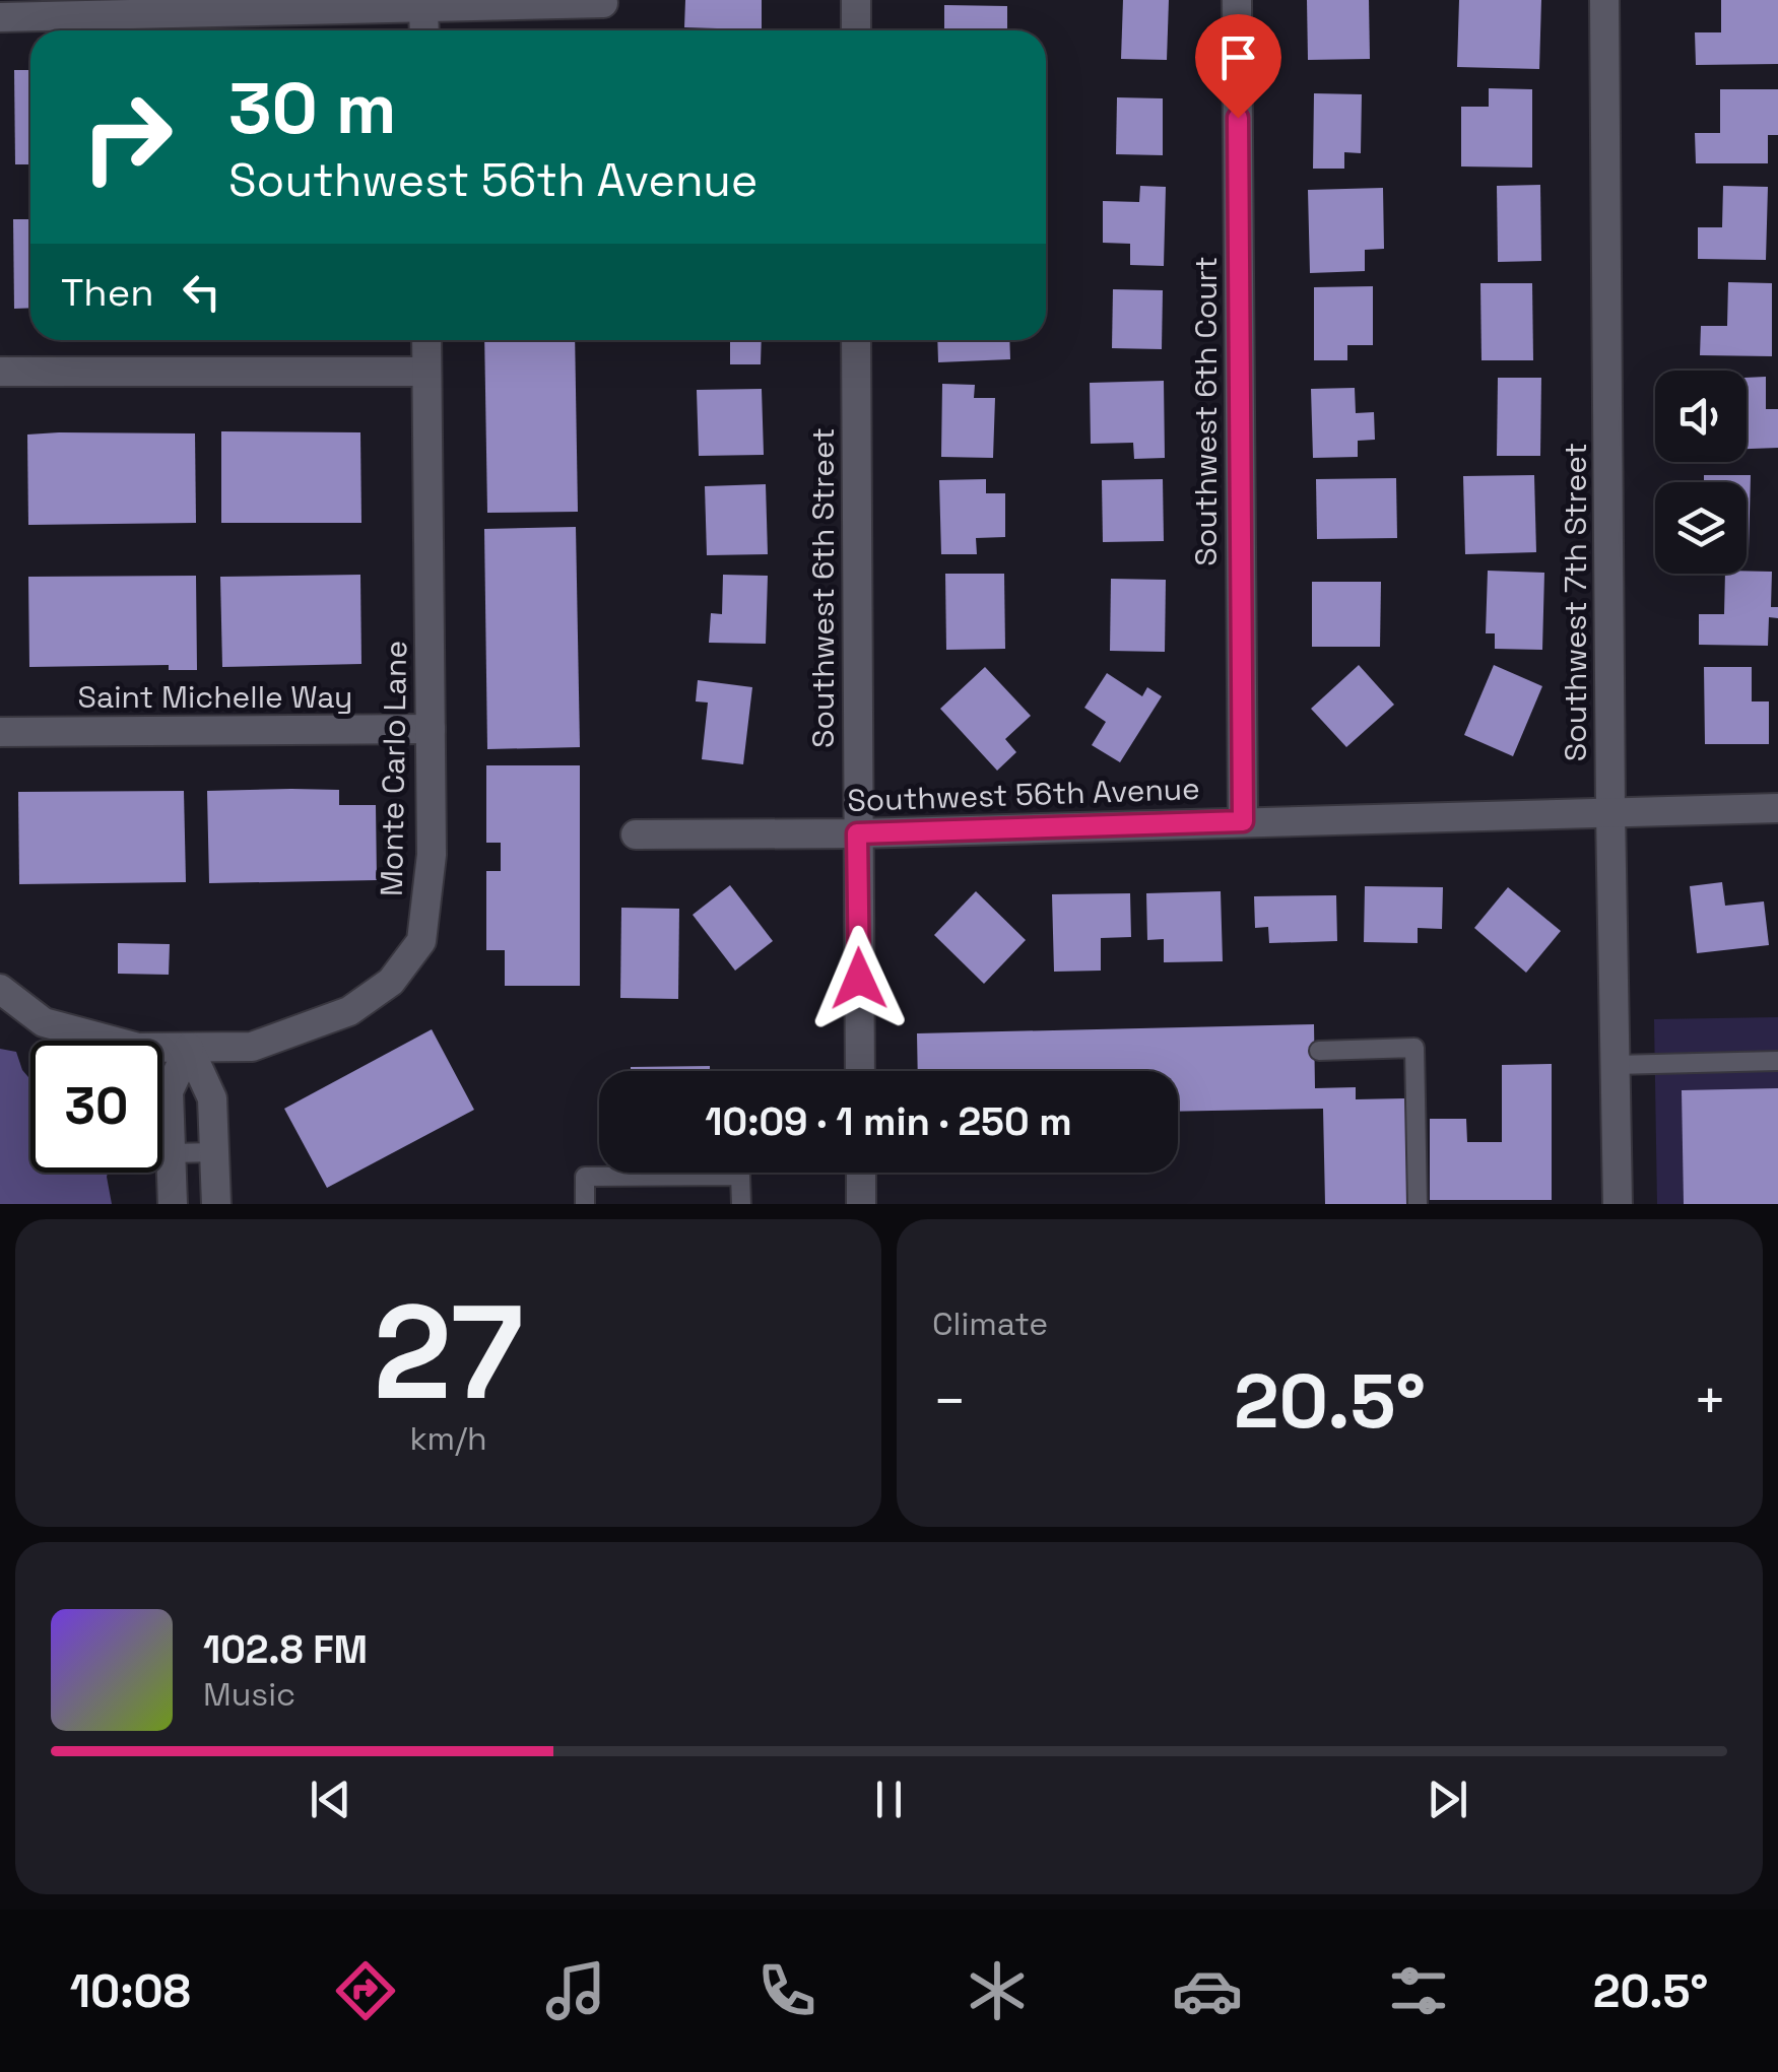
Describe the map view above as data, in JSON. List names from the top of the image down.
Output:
{
  "streets": {
    "street": [
      "Southwest 6th Court",
      "Southwest 6th Street",
      "Southwest 7th Street",
      "Saint Michelle Way",
      "Monte Carlo Lane",
      "Southwest 56th Avenue"
    ]
  },
  "crossings": [
    ["Southwest 6th Court", "Southwest 56th Avenue"],
    ["Southwest 6th Street", "Southwest 56th Avenue"],
    ["Southwest 7th Street", "Southwest 56th Avenue"],
    ["Saint Michelle Way", "Monte Carlo Lane"]
  ],
  "page": {
    "turn": ["30 m", "Southwest 56th Avenue"],
    "then": "Then",
    "limit": "30",
    "trip": "10:09 · 1 min · 250 m",
    "tile": [
      ["27", "km/h"],
      "Climate"
    ],
    "heat": ["−", "20.5°", "+"],
    "song": ["102.8 FM", "Music"],
    "tabs": ["10:08", "20.5°"]
  }
}
